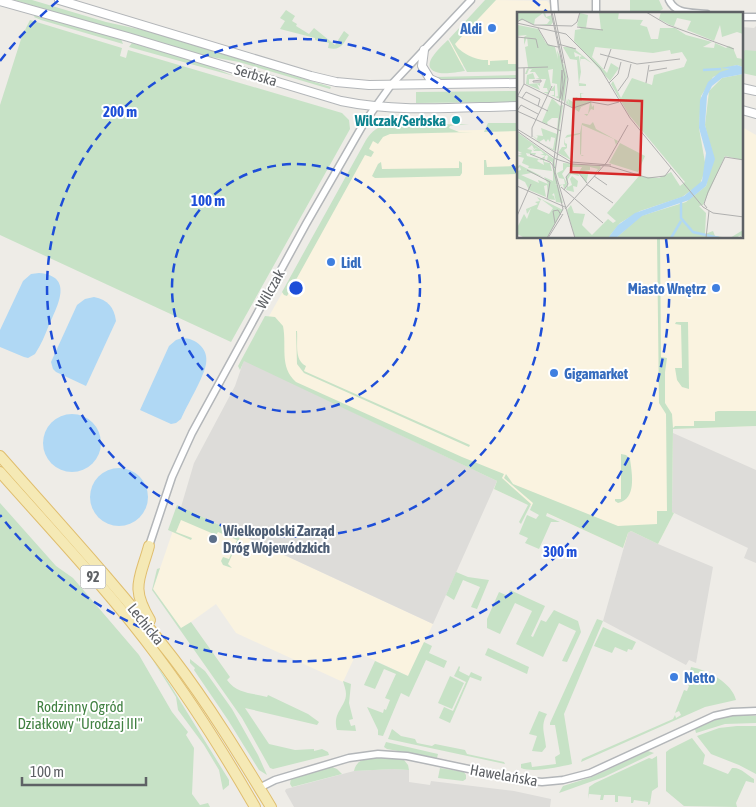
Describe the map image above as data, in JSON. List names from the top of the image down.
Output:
{
  "streets": {
    "main road": ["92", "Lechicka"],
    "street": ["Serbska", "Wilczak", "Hawelańska"]
  },
  "crossings": [
    ["Serbska", "Wilczak"],
    ["Lechicka", "Hawelańska"]
  ],
  "parks": ["Rodzinny Ogród Działkowy \"Urodzaj III\""],
  "places": [
    "Aldi",
    "Wilczak/Serbska",
    "Lidl",
    "Miasto Wnętrz",
    "Gigamarket",
    "Wielkopolski Zarząd Dróg Wojewódzkich",
    "Netto"
  ],
  "scale_bar": "100 m",
  "rings": ["200 m", "100 m", "300 m"]
}
